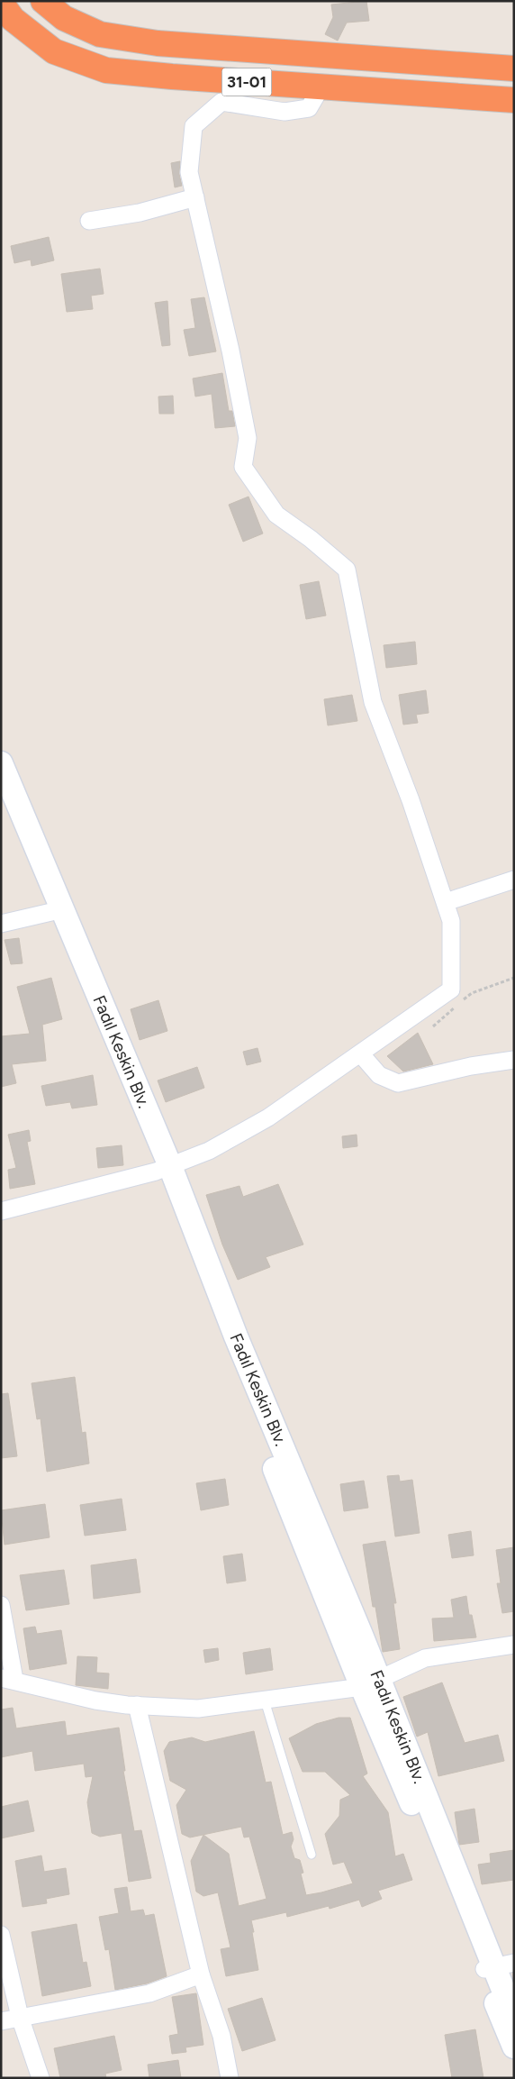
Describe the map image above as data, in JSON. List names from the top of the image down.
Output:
{
  "streets": {
    "highway": ["31-01"],
    "street": ["Fadıl Keskin Blv."]
  }
}
